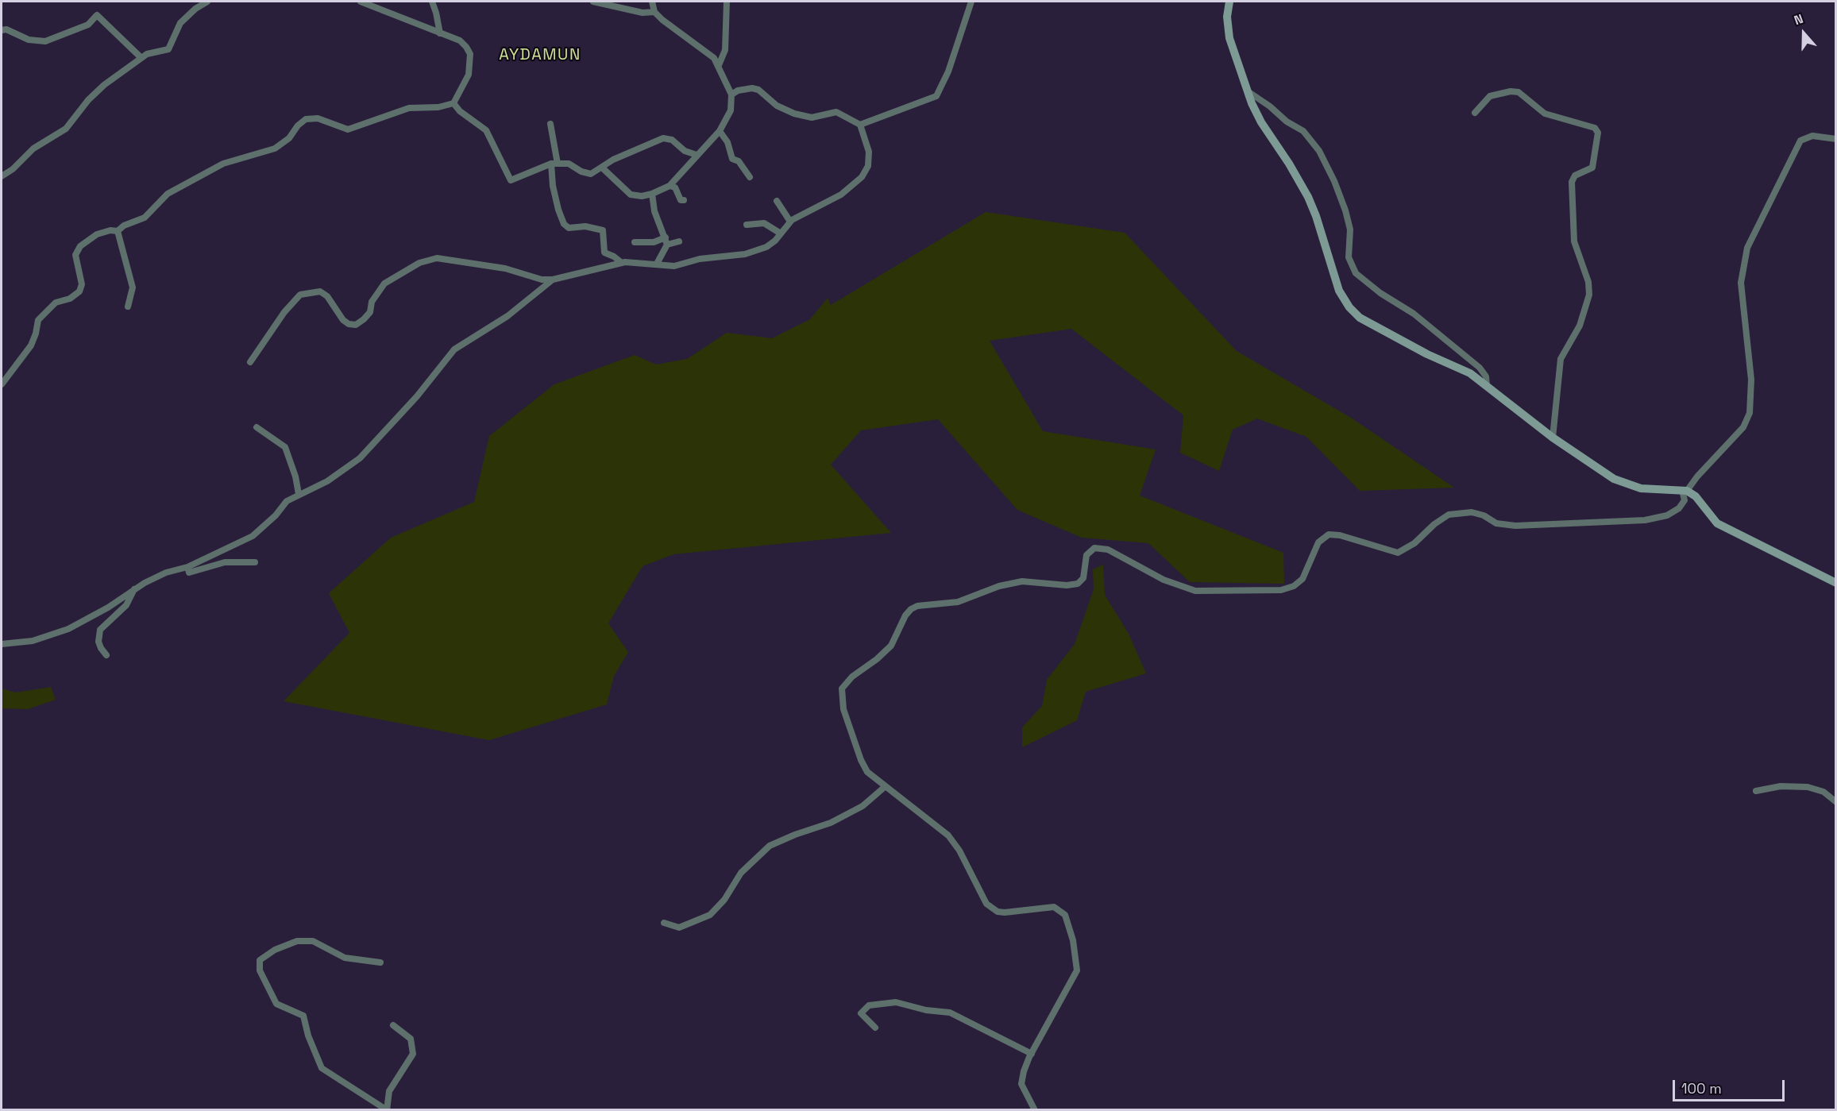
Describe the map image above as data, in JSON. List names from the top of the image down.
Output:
{
  "districts": ["AYDAMUN"],
  "scale_bar": "100 m",
  "north": "top"
}
